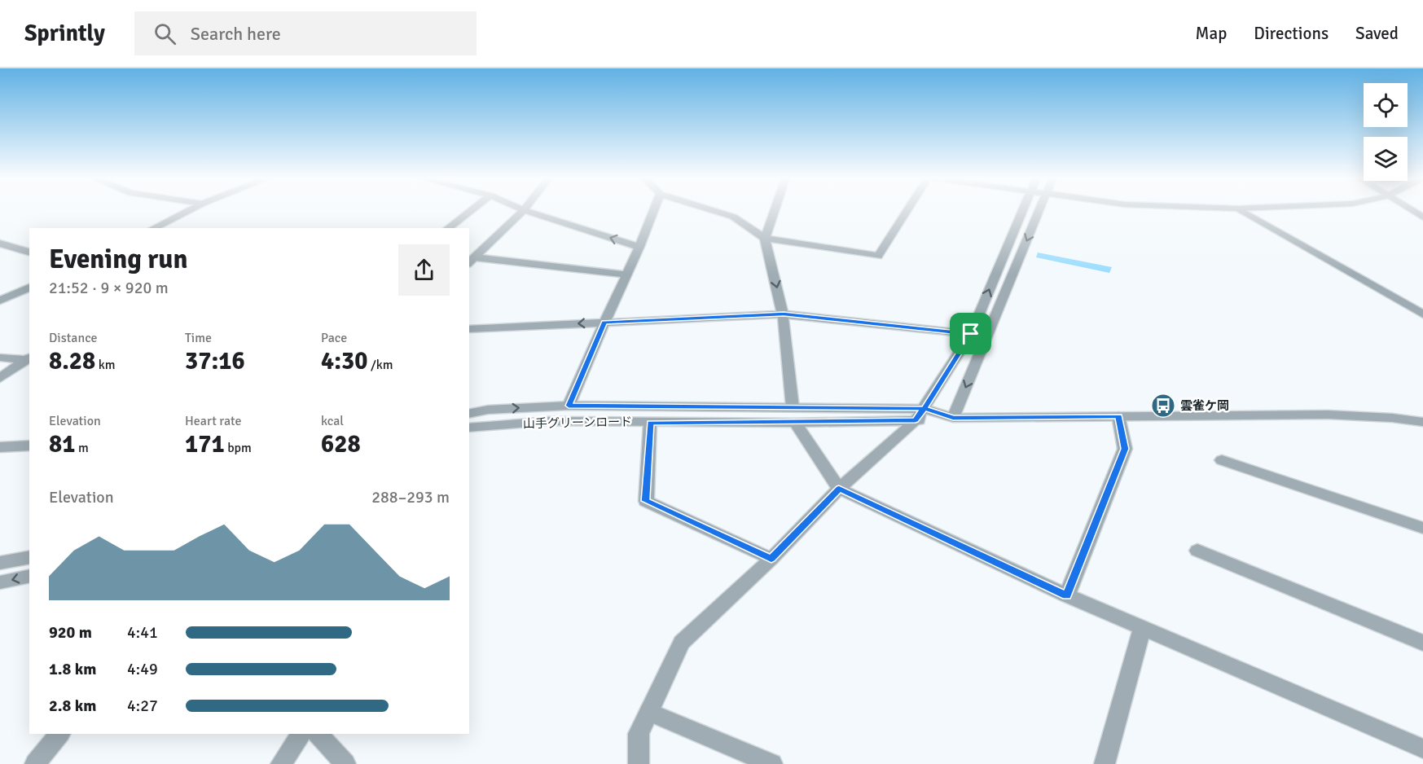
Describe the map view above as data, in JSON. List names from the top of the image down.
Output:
{
  "streets": {
    "street": ["山手グリーンロード"]
  },
  "places": {
    "bus stop": ["雲雀ケ岡"]
  },
  "page": {
    "header": "Sprintly",
    "search": "Search here",
    "nav": ["Map", "Directions", "Saved"],
    "heading": ["Evening run", "21:52 · 9 × 920 m"],
    "stats": [
      ["Distance", "8.28 km"],
      ["Time", "37:16"],
      ["Pace", "4:30 /km"],
      ["Elevation", "81 m"],
      ["Heart rate", "171 bpm"],
      ["kcal", "628"]
    ],
    "chart": ["Elevation", "288–293 m"],
    "list": [
      {
        "name": "920 m",
        "note": "4:41"
      },
      {
        "name": "1.8 km",
        "note": "4:49"
      },
      {
        "name": "2.8 km",
        "note": "4:27"
      }
    ]
  }
}
